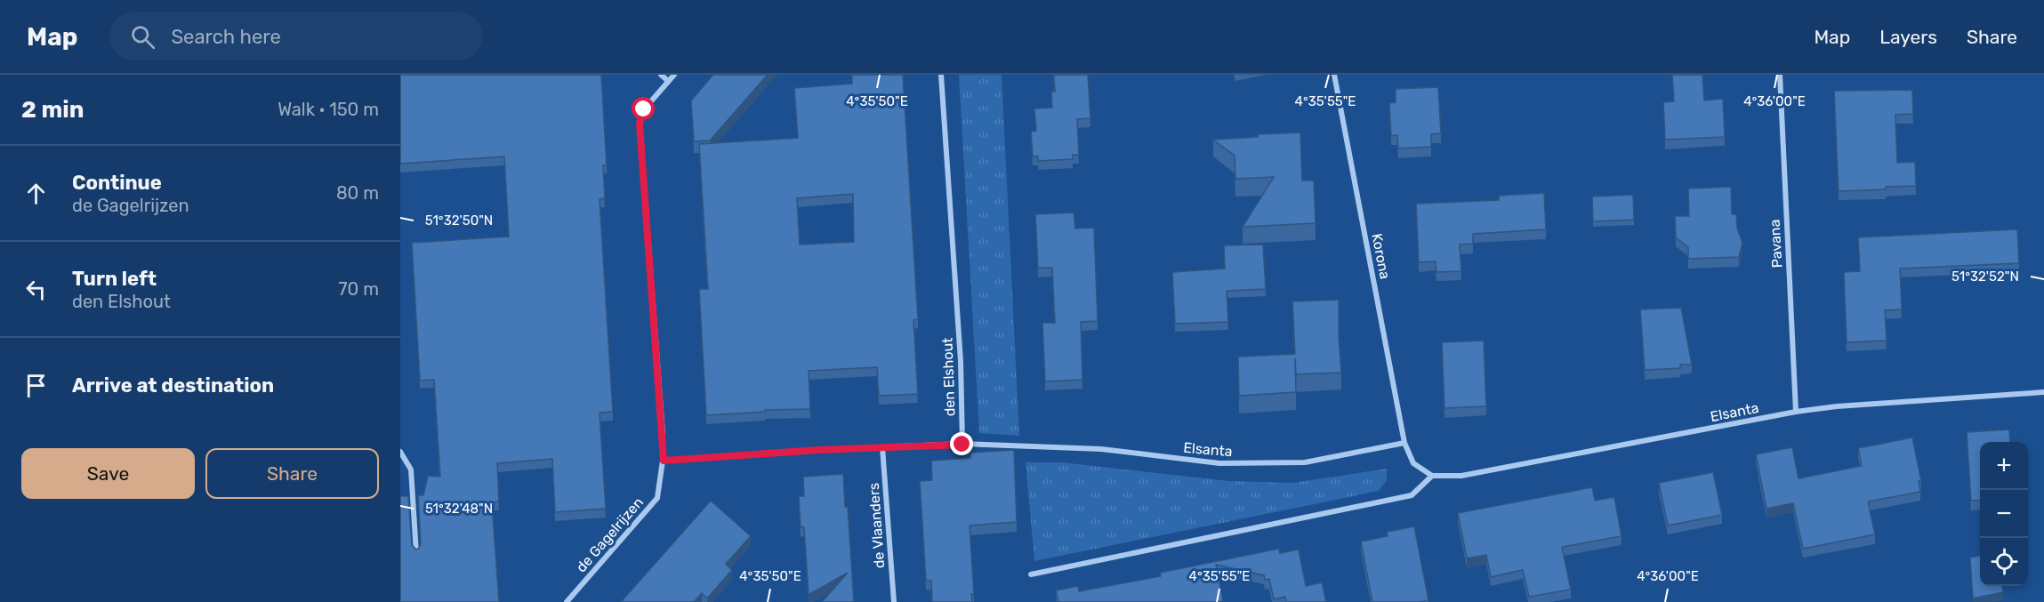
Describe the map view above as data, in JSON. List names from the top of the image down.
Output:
{
  "streets": {
    "street": [
      "Pavana",
      "Korona",
      "den Elshout",
      "Elsanta",
      "de Vlaanders",
      "de Gagelrijzen"
    ]
  },
  "crossings": [
    ["Pavana", "Elsanta"],
    ["Korona", "Elsanta"],
    ["den Elshout", "Elsanta"]
  ],
  "page": {
    "header": "Map",
    "search": "Search here",
    "nav": ["Map", "Layers", "Share"],
    "heading": ["2 min", "Walk · 150 m"],
    "list": [
      ["Continue", "de Gagelrijzen", "80 m"],
      ["Turn left", "den Elshout", "70 m"],
      "Arrive at destination"
    ],
    "buttons": ["Save", "Share"],
    "map_buttons": ["+", "−"]
  },
  "coordinates": [
    "4°35'50\"E",
    "4°35'55\"E",
    "4°36'00\"E",
    "51°32'50\"N",
    "51°32'52\"N",
    "51°32'48\"N"
  ]
}
